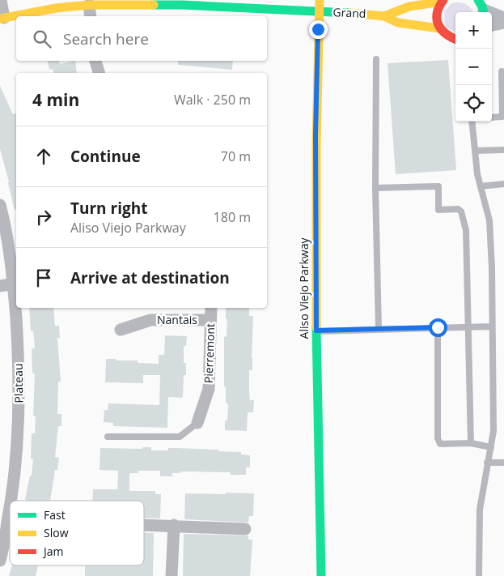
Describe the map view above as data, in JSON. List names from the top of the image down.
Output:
{
  "streets": {
    "main road": ["Grand", "Aliso Viejo Parkway"],
    "street": ["Nantais", "Pierremont", "Plateau"]
  },
  "crossings": [
    ["Grand", "Aliso Viejo Parkway"],
    ["Nantais", "Pierremont"]
  ],
  "legend": ["Fast", "Slow", "Jam"],
  "page": {
    "map_buttons": ["+", "−"],
    "search": "Search here",
    "heading": ["4 min", "Walk · 250 m"],
    "list": [
      ["Continue", "70 m"],
      ["Turn right", "Aliso Viejo Parkway", "180 m"],
      "Arrive at destination"
    ]
  }
}
